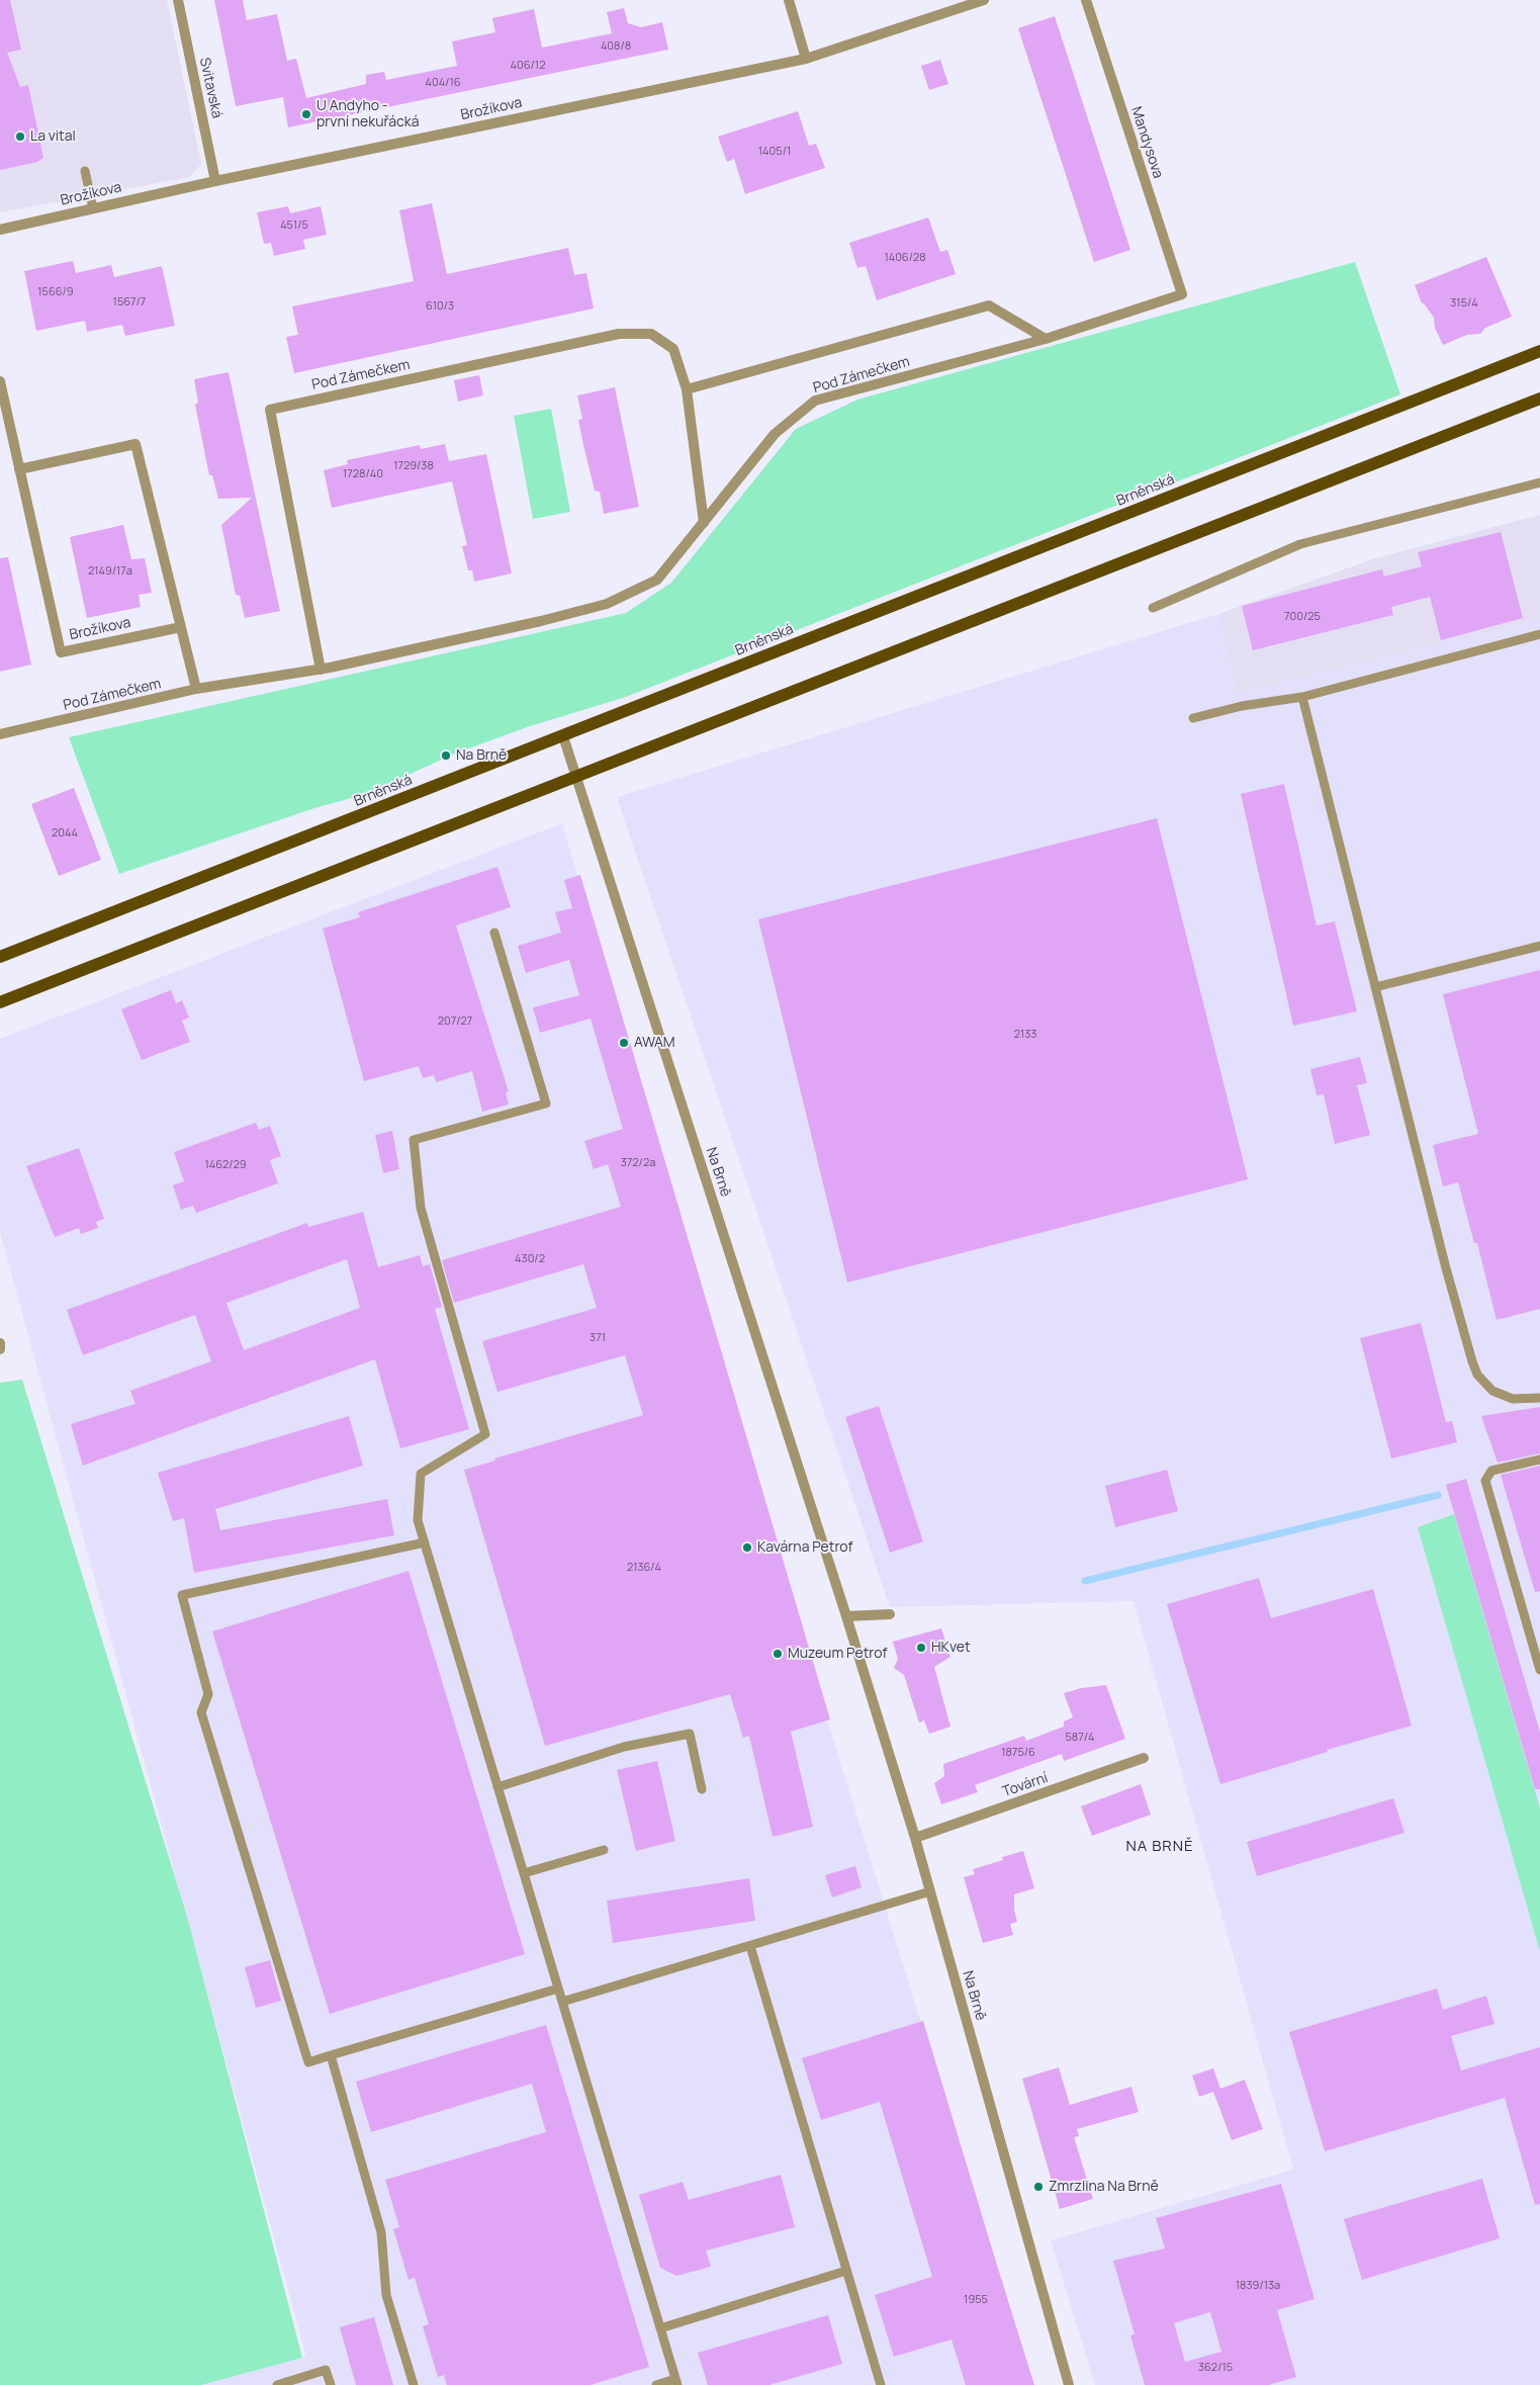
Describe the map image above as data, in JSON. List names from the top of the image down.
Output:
{
  "streets": {
    "main road": ["Brněnská"],
    "street": [
      "Svitavská",
      "Brožíkova",
      "Mandysova",
      "Pod Zámečkem",
      "Na Brně",
      "Tovární"
    ]
  },
  "crossings": [
    ["Svitavská", "Brožíkova"],
    ["Mandysova", "Pod Zámečkem"],
    ["Brněnská", "Na Brně"],
    ["Na Brně", "Tovární"]
  ],
  "districts": ["NA BRNĚ"],
  "places": [
    "U Andyho - první nekuřácká",
    "La vital",
    "Na Brně",
    "AWAM",
    "Kavárna Petrof",
    "HKvet",
    "Muzeum Petrof",
    "Zmrzlina Na Brně"
  ],
  "house_numbers": [
    "408/8",
    "406/12",
    "404/16",
    "1405/1",
    "451/5",
    "1406/28",
    "1566/9",
    "1567/7",
    "315/4",
    "610/3",
    "1729/38",
    "1728/40",
    "2149/17a",
    "700/25",
    "2044",
    "207/27",
    "2133",
    "372/2a",
    "1462/29",
    "430/2",
    "371",
    "2136/4",
    "587/4",
    "1875/6",
    "1839/13a",
    "1955",
    "362/15"
  ]
}
